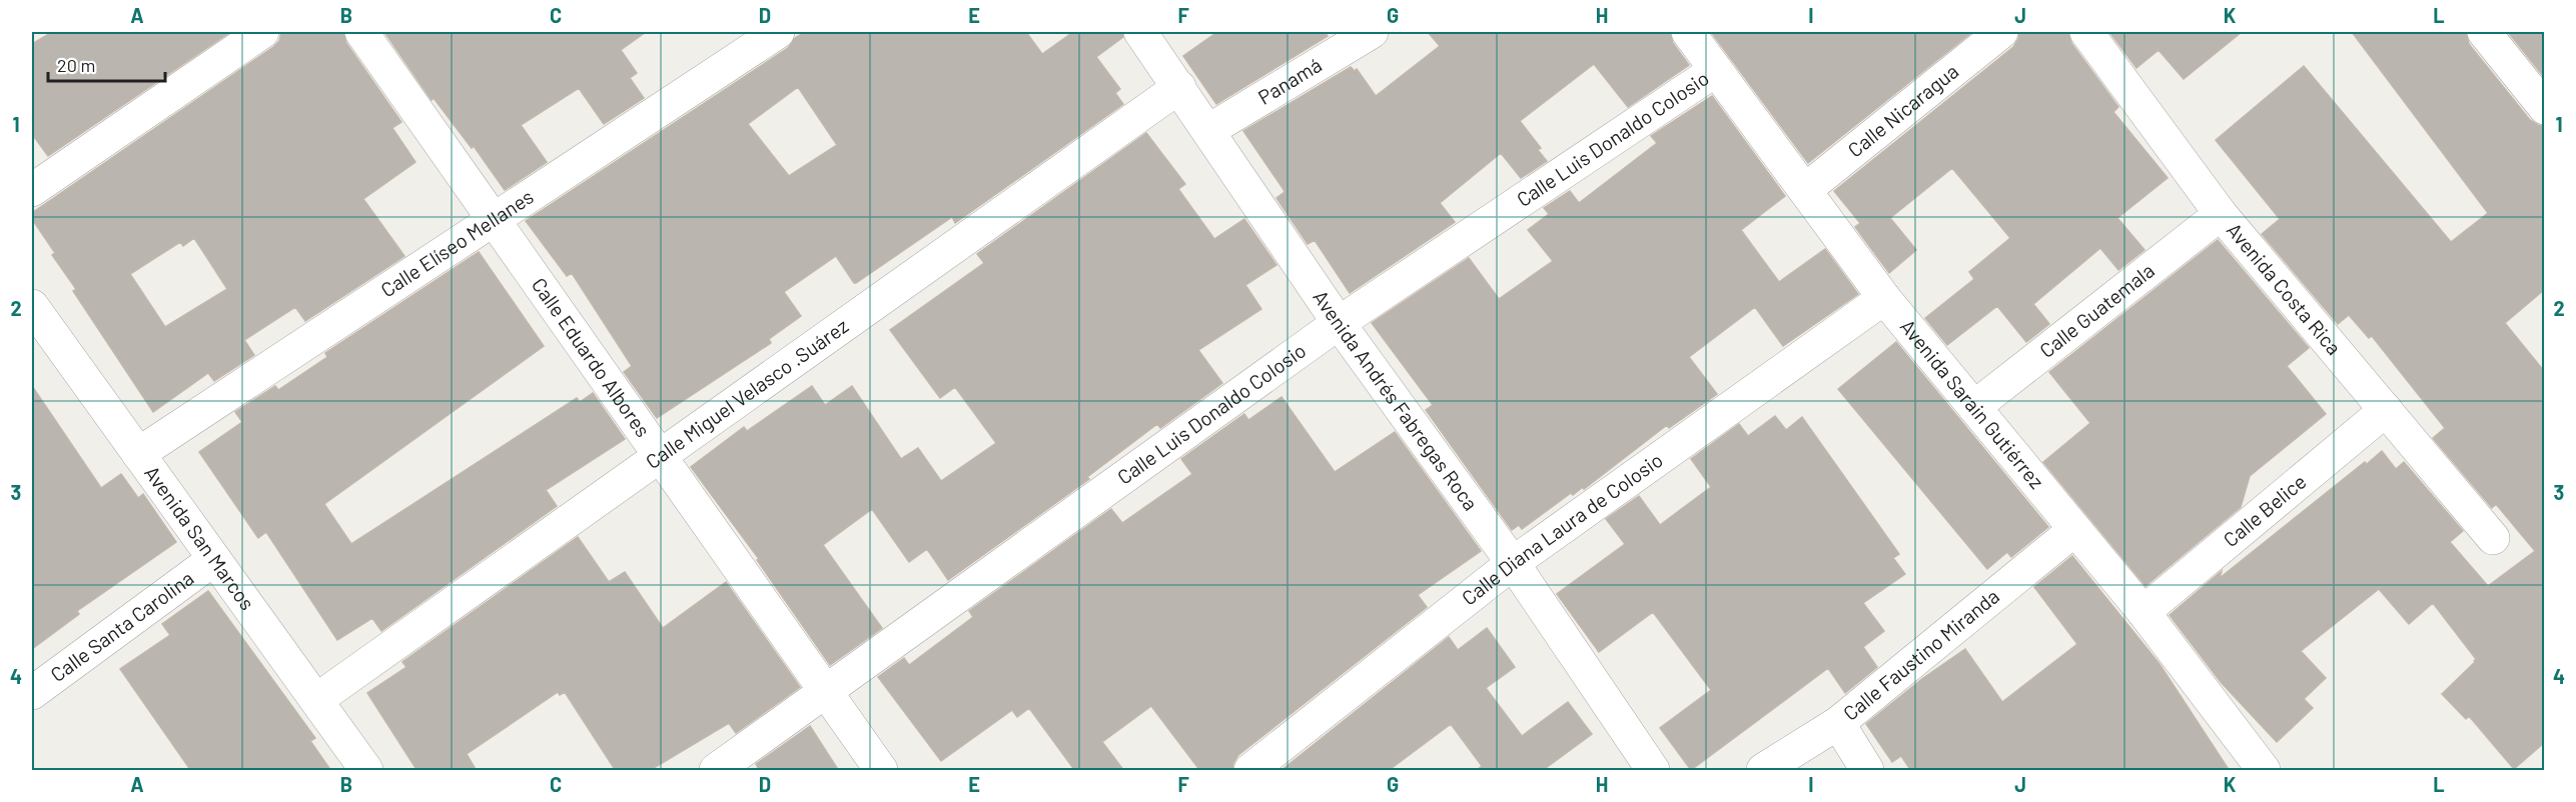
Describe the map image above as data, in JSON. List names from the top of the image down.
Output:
{
  "streets": {
    "street": [
      "Panamá",
      "Calle Nicaragua",
      "Calle Luis Donaldo Colosio",
      "Calle Elíseo Mellanes",
      "Avenida Costa Rica",
      "Calle Guatemala",
      "Calle Eduardo Albores",
      "Calle Miguel Velasco .Suárez",
      "Avenida Andrés Fabregas Roca",
      "Avenida Sarain Gutiérrez",
      "Calle Belice",
      "Calle Diana Laura de Colosio",
      "Avenida San Marcos",
      "Calle Santa Carolina",
      "Calle Faustino Miranda"
    ]
  },
  "crossings": [
    ["Panamá", "Avenida Andrés Fabregas Roca"],
    ["Calle Nicaragua", "Avenida Sarain Gutiérrez"],
    ["Calle Luis Donaldo Colosio", "Calle Eduardo Albores"],
    ["Calle Luis Donaldo Colosio", "Avenida Andrés Fabregas Roca"],
    ["Calle Luis Donaldo Colosio", "Avenida Sarain Gutiérrez"],
    ["Calle Elíseo Mellanes", "Calle Eduardo Albores"],
    ["Calle Elíseo Mellanes", "Avenida San Marcos"],
    ["Avenida Costa Rica", "Calle Guatemala"],
    ["Avenida Costa Rica", "Calle Belice"],
    ["Calle Guatemala", "Avenida Sarain Gutiérrez"],
    ["Calle Eduardo Albores", "Calle Miguel Velasco .Suárez"],
    ["Calle Miguel Velasco .Suárez", "Avenida Andrés Fabregas Roca"],
    ["Calle Miguel Velasco .Suárez", "Avenida San Marcos"],
    ["Avenida Andrés Fabregas Roca", "Calle Diana Laura de Colosio"],
    ["Avenida Sarain Gutiérrez", "Calle Belice"],
    ["Avenida Sarain Gutiérrez", "Calle Diana Laura de Colosio"],
    ["Avenida Sarain Gutiérrez", "Calle Faustino Miranda"],
    ["Avenida San Marcos", "Calle Santa Carolina"]
  ],
  "scale_bar": "20 m",
  "grid": {
    "columns": [
      "A",
      "B",
      "C",
      "D",
      "E",
      "F",
      "G",
      "H",
      "I",
      "J",
      "K",
      "L"
    ],
    "rows": [
      "1",
      "2",
      "3",
      "4"
    ]
  }
}
